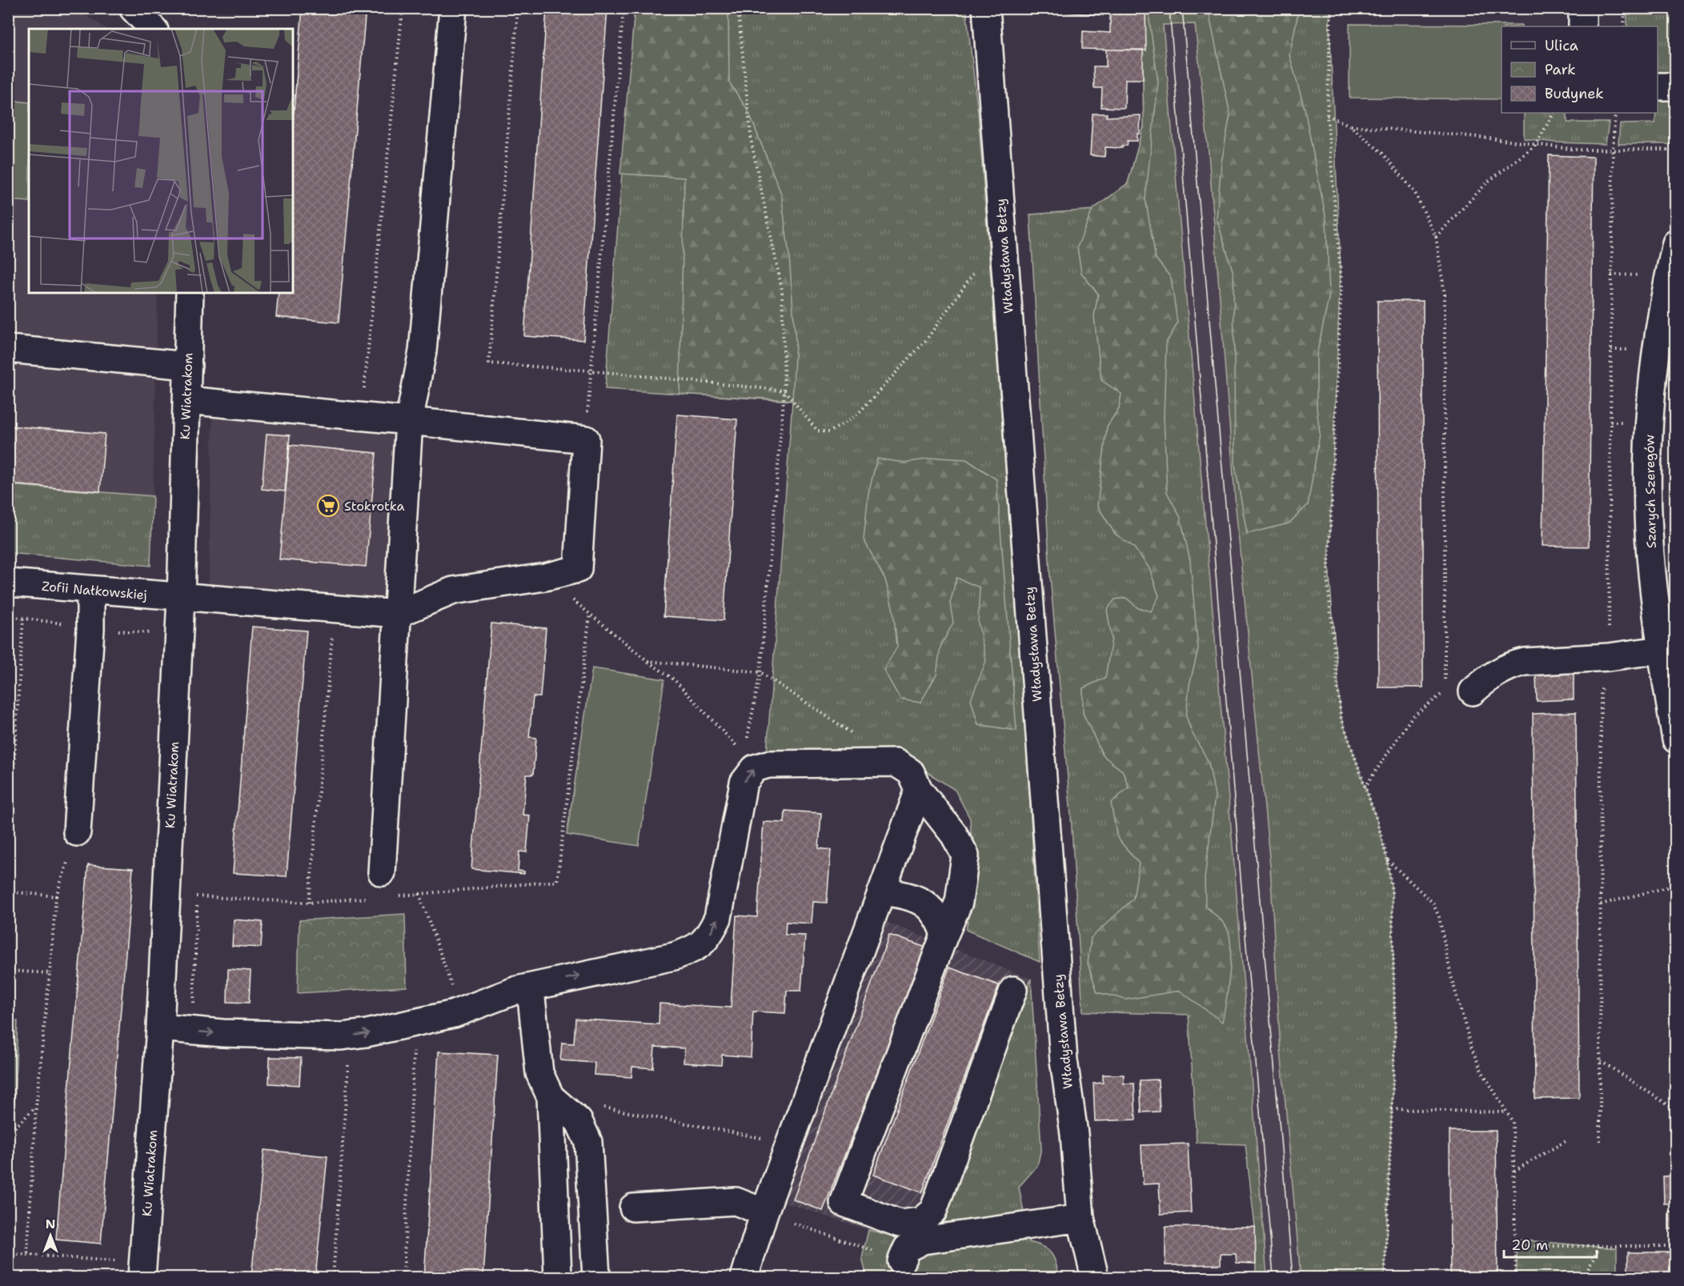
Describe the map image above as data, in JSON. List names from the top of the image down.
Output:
{
  "streets": {
    "street": [
      "Władysława Bełzy",
      "Ku Wiatrakom",
      "Szarych Szeregów",
      "Zofii Nałkowskiej"
    ]
  },
  "crossings": [
    ["Ku Wiatrakom", "Zofii Nałkowskiej"]
  ],
  "places": {
    "supermarket": ["Stokrotka"]
  },
  "legend": ["Ulica", "Park", "Budynek"],
  "scale_bar": "20 m",
  "north": "top"
}
